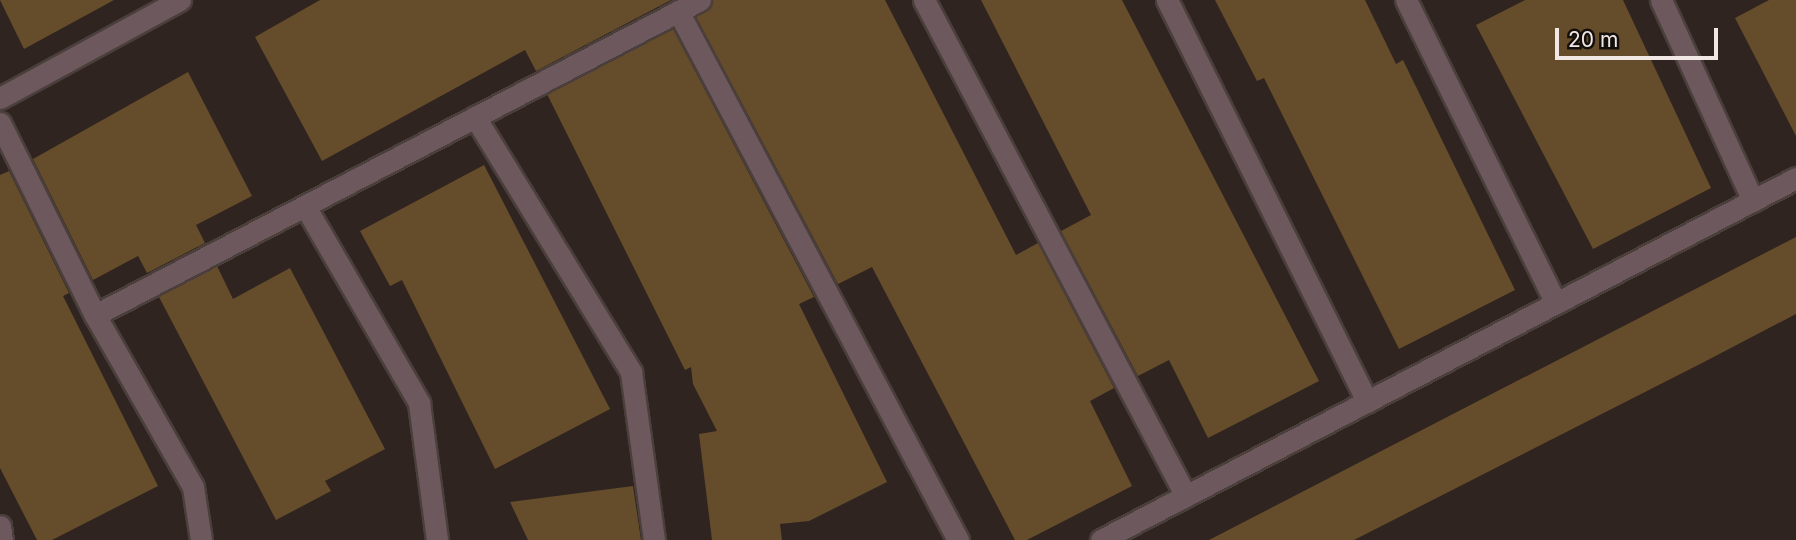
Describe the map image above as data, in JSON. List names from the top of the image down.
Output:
{
  "scale_bar": "20 m"
}
